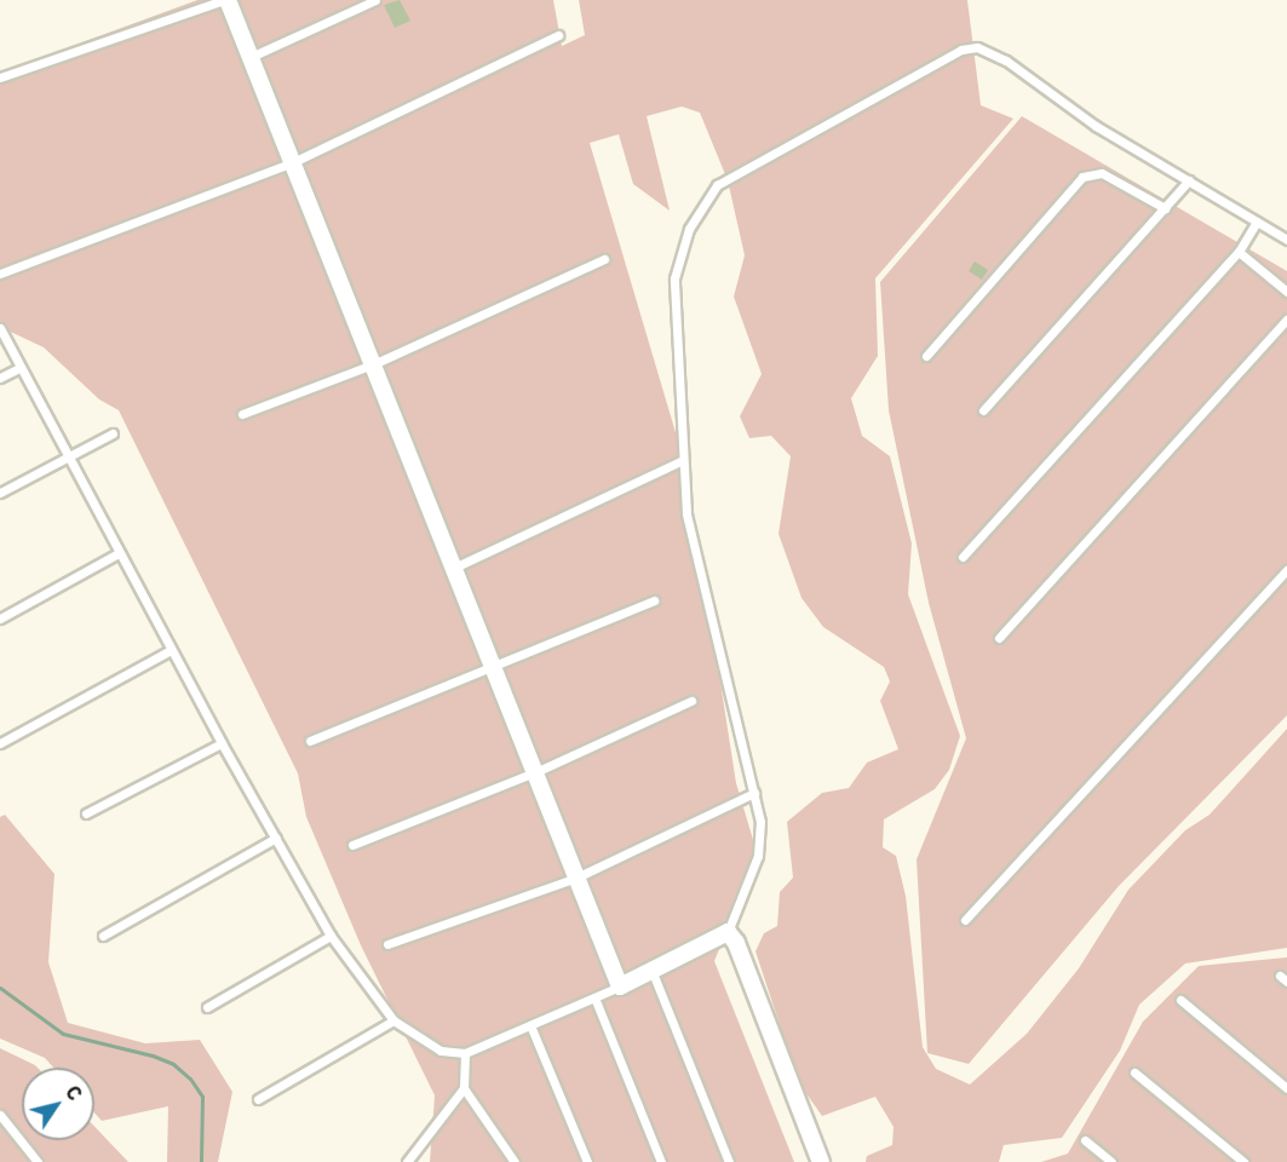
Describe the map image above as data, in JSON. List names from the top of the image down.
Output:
{
  "north": "top right"
}
